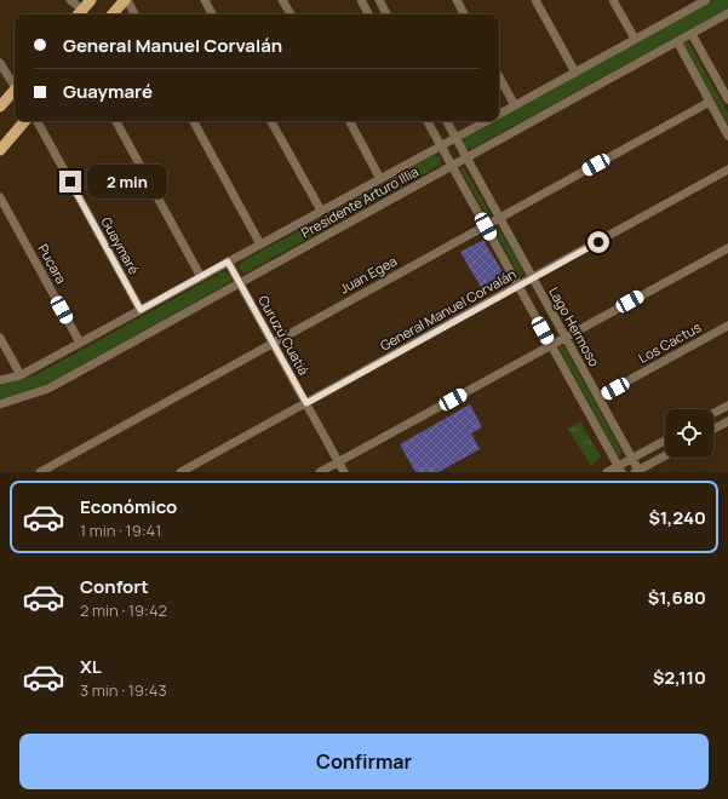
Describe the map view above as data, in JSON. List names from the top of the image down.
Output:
{
  "streets": {
    "street": [
      "Presidente Arturo Illia",
      "Guaymaré",
      "Pucara",
      "Juan Egea",
      "General Manuel Corvalán",
      "Lago Hermoso",
      "Curuzú Cuatiá",
      "Los Cactus"
    ]
  },
  "crossings": [
    ["Presidente Arturo Illia", "Guaymaré"],
    ["Presidente Arturo Illia", "Pucara"],
    ["Presidente Arturo Illia", "Lago Hermoso"],
    ["Presidente Arturo Illia", "Curuzú Cuatiá"],
    ["Juan Egea", "Lago Hermoso"],
    ["Juan Egea", "Curuzú Cuatiá"],
    ["General Manuel Corvalán", "Lago Hermoso"],
    ["General Manuel Corvalán", "Curuzú Cuatiá"],
    ["Lago Hermoso", "Los Cactus"]
  ],
  "page": {
    "banner": ["General Manuel Corvalán", "Guaymaré"],
    "bubble": "2 min",
    "list": [
      {
        "name": "Económico",
        "note": "1 min · 19:41",
        "value": "$1,240"
      },
      {
        "name": "Confort",
        "note": "2 min · 19:42",
        "value": "$1,680"
      },
      {
        "name": "XL",
        "note": "3 min · 19:43",
        "value": "$2,110"
      }
    ],
    "buttons": "Confirmar"
  }
}
